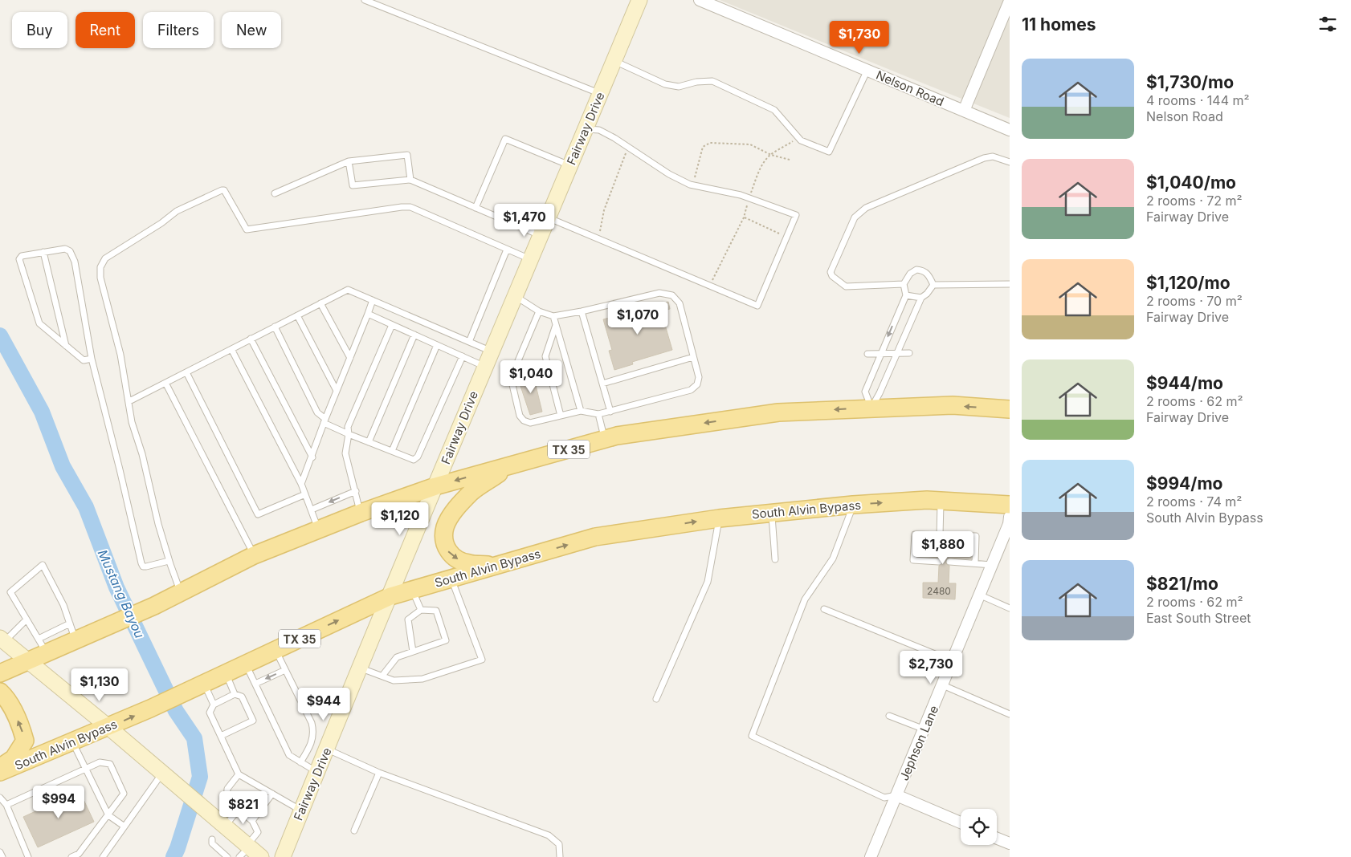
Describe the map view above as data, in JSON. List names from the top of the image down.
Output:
{
  "streets": {
    "main road": ["TX 35", "South Alvin Bypass"],
    "street": ["Nelson Road", "Fairway Drive", "Jephson Lane"]
  },
  "crossings": [
    ["Fairway Drive", "TX 35"],
    ["Fairway Drive", "South Alvin Bypass"]
  ],
  "water": ["Mustang Bayou"],
  "house_numbers": ["2480"],
  "page": {
    "heading": "11 homes",
    "chip": [
      "Buy",
      "Rent",
      "Filters",
      "New"
    ],
    "price": [
      "$1,730",
      "$1,470",
      "$1,070",
      "$1,040",
      "$1,120",
      "$1,880",
      "$2,730",
      "$1,130",
      "$944",
      "$994",
      "$821"
    ],
    "list": [
      {
        "name": "$1,730/mo",
        "note": "4 rooms · 144 m² · Nelson Road"
      },
      {
        "name": "$1,040/mo",
        "note": "2 rooms · 72 m² · Fairway Drive"
      },
      {
        "name": "$1,120/mo",
        "note": "2 rooms · 70 m² · Fairway Drive"
      },
      {
        "name": "$944/mo",
        "note": "2 rooms · 62 m² · Fairway Drive"
      },
      {
        "name": "$994/mo",
        "note": "2 rooms · 74 m² · South Alvin Bypass"
      },
      {
        "name": "$821/mo",
        "note": "2 rooms · 62 m² · East South Street"
      }
    ]
  }
}
